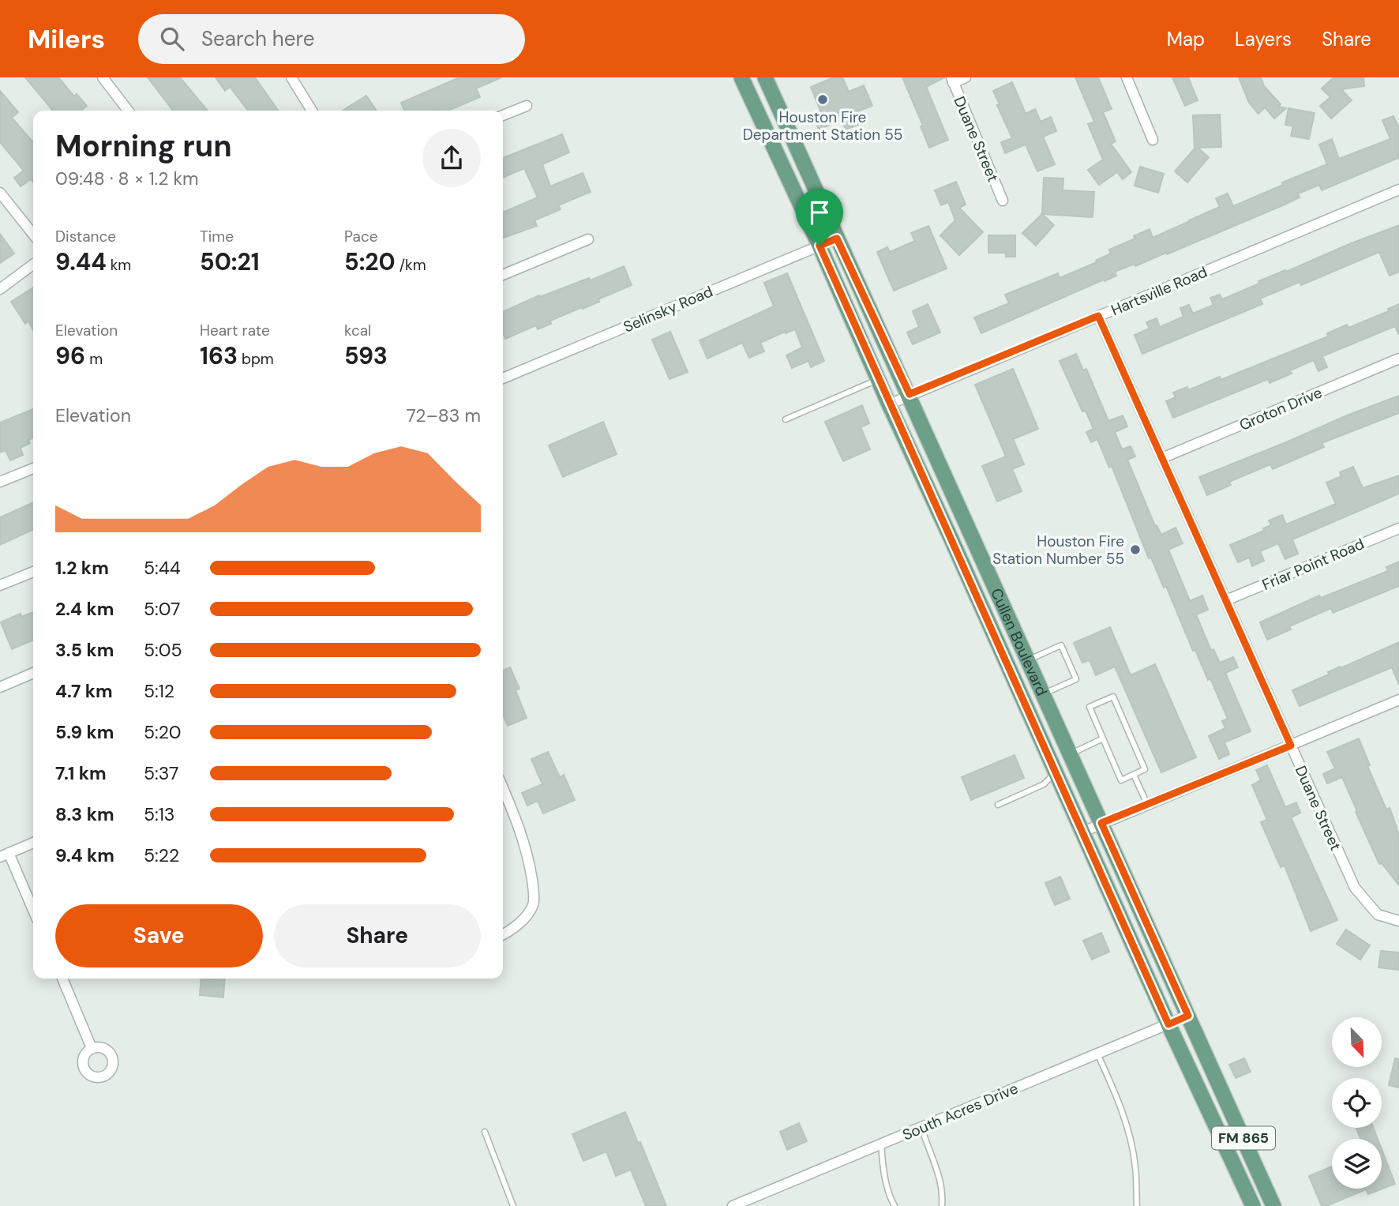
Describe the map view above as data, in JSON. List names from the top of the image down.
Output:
{
  "streets": {
    "main road": ["Cullen Boulevard", "FM 865"],
    "street": [
      "Duane Street",
      "Hartsville Road",
      "Selinsky Road",
      "Groton Drive",
      "Friar Point Road",
      "South Acres Drive"
    ]
  },
  "crossings": [
    ["Duane Street", "Hartsville Road"],
    ["Duane Street", "Groton Drive"],
    ["Duane Street", "Friar Point Road"],
    ["Hartsville Road", "Cullen Boulevard"],
    ["Selinsky Road", "Cullen Boulevard"],
    ["Cullen Boulevard", "South Acres Drive"]
  ],
  "places": ["Houston Fire Department Station 55", "Houston Fire Station Number 55"],
  "north": "bottom right",
  "page": {
    "header": "Milers",
    "search": "Search here",
    "nav": ["Map", "Layers", "Share"],
    "heading": ["Morning run", "09:48 · 8 × 1.2 km"],
    "stats": [
      ["Distance", "9.44 km"],
      ["Time", "50:21"],
      ["Pace", "5:20 /km"],
      ["Elevation", "96 m"],
      ["Heart rate", "163 bpm"],
      ["kcal", "593"]
    ],
    "chart": ["Elevation", "72–83 m"],
    "list": [
      {
        "name": "1.2 km",
        "note": "5:44"
      },
      {
        "name": "2.4 km",
        "note": "5:07"
      },
      {
        "name": "3.5 km",
        "note": "5:05"
      },
      {
        "name": "4.7 km",
        "note": "5:12"
      },
      {
        "name": "5.9 km",
        "note": "5:20"
      },
      {
        "name": "7.1 km",
        "note": "5:37"
      },
      {
        "name": "8.3 km",
        "note": "5:13"
      },
      {
        "name": "9.4 km",
        "note": "5:22"
      }
    ],
    "buttons": ["Save", "Share"]
  }
}
